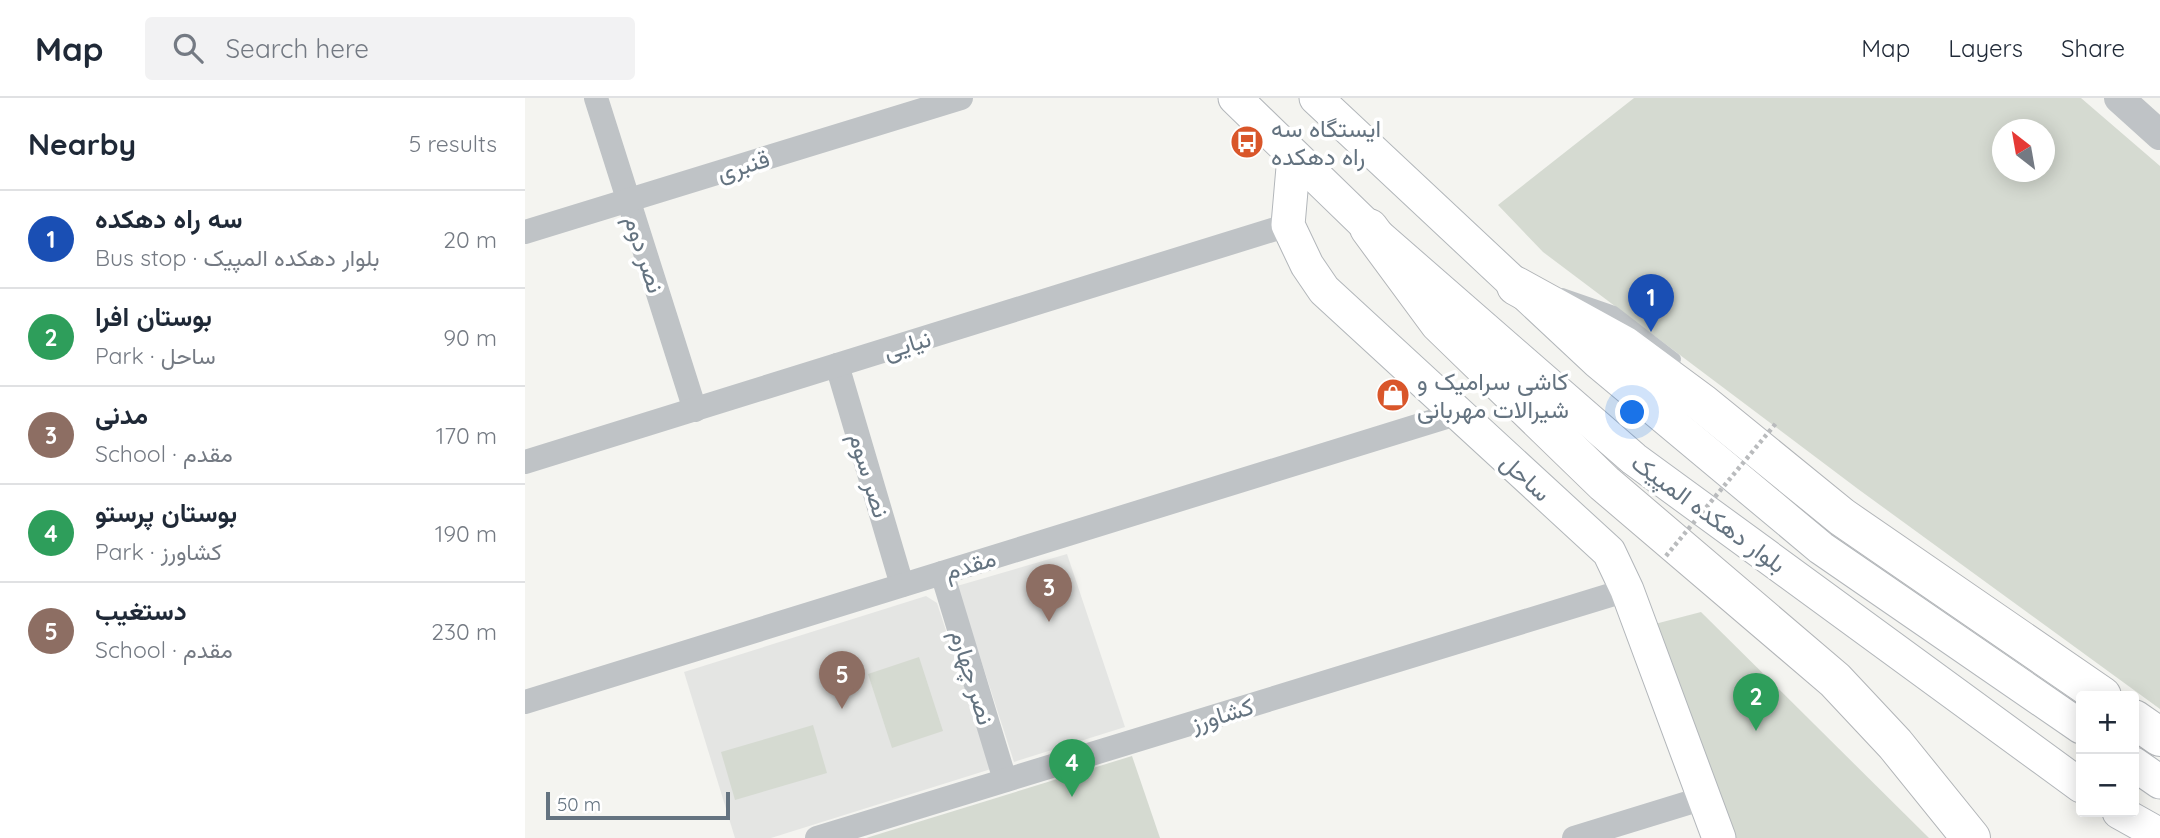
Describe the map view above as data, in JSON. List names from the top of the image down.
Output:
{
  "streets": {
    "main road": ["ساحل", "بلوار دهکده المپیک"],
    "street": [
      "قنبری",
      "نصر دوم",
      "نیایی",
      "نصر سوم",
      "مقدم",
      "نصر چهارم",
      "کشاورز"
    ]
  },
  "crossings": [
    ["قنبری", "نصر دوم"],
    ["نصر دوم", "نیایی"],
    ["نیایی", "نصر سوم"],
    ["نیایی", "ساحل"],
    ["نصر سوم", "مقدم"],
    ["ساحل", "مقدم"],
    ["ساحل", "کشاورز"],
    ["مقدم", "نصر چهارم"],
    ["نصر چهارم", "کشاورز"]
  ],
  "places": {
    "bus stop": ["ایستگاه سه راه دهکده"],
    "shop": ["کاشی سرامیک و شیرالات مهربانی"]
  },
  "scale_bar": "50 m",
  "north": "top left",
  "page": {
    "header": "Map",
    "search": "Search here",
    "nav": ["Map", "Layers", "Share"],
    "heading": ["Nearby", "5 results"],
    "list": [
      {
        "mark": "1",
        "name": "سه راه دهکده",
        "note": "Bus stop · بلوار دهکده المپیک",
        "value": "20 m"
      },
      {
        "mark": "2",
        "name": "بوستان افرا",
        "note": "Park · ساحل",
        "value": "90 m"
      },
      {
        "mark": "3",
        "name": "مدنی",
        "note": "School · مقدم",
        "value": "170 m"
      },
      {
        "mark": "4",
        "name": "بوستان پرستو",
        "note": "Park · کشاورز",
        "value": "190 m"
      },
      {
        "mark": "5",
        "name": "دستغیب",
        "note": "School · مقدم",
        "value": "230 m"
      }
    ],
    "pins": [
      "1",
      "3",
      "5",
      "2",
      "4"
    ],
    "map_buttons": ["+", "−"],
    "scale": "50 m"
  }
}
